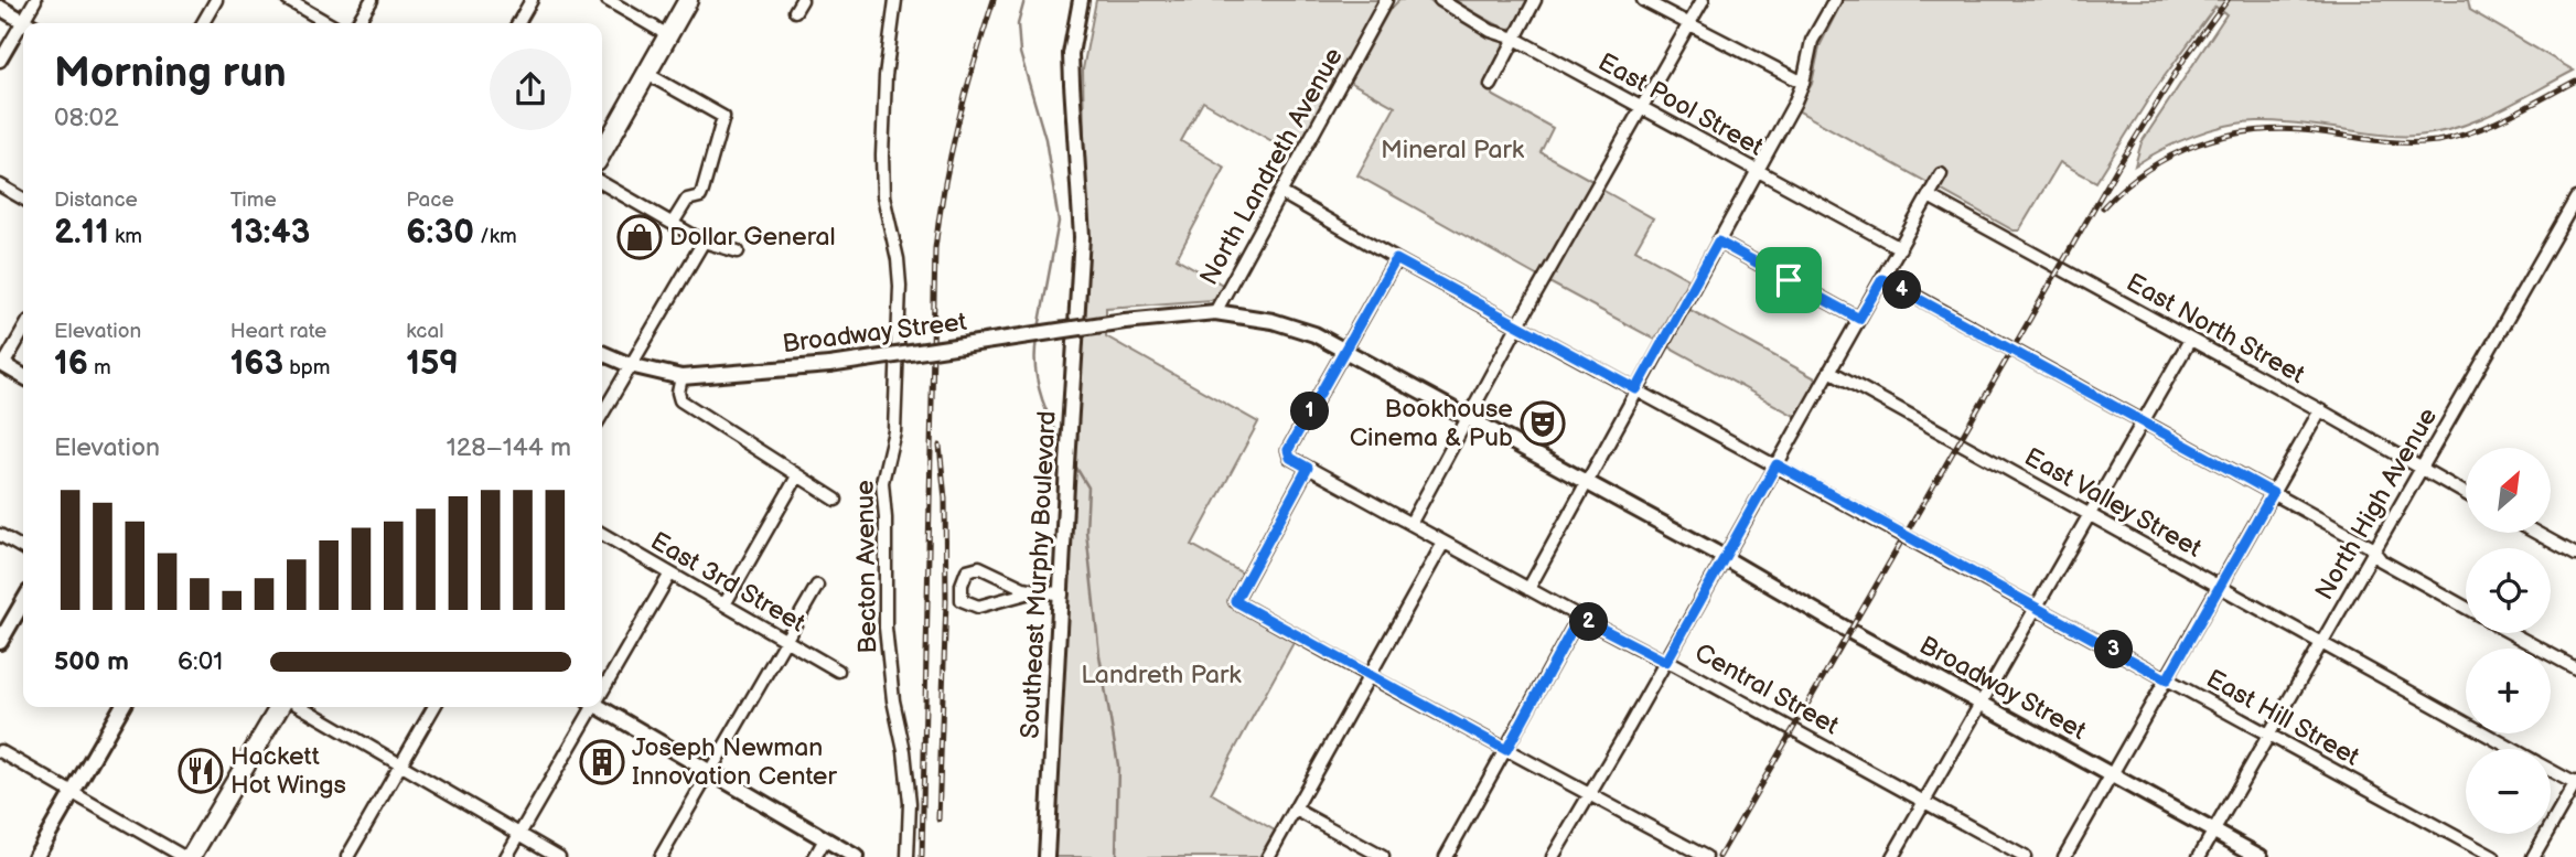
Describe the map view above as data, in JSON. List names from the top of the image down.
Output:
{
  "streets": {
    "street": [
      "East Pool Street",
      "North Landreth Avenue",
      "East North Street",
      "Broadway Street",
      "East Valley Street",
      "North High Avenue",
      "Becton Avenue",
      "Southeast Murphy Boulevard",
      "East 3rd Street",
      "Central Street",
      "East Hill Street"
    ]
  },
  "crossings": [
    ["North Landreth Avenue", "Broadway Street"],
    ["North Landreth Avenue", "East Hill Street"],
    ["East North Street", "North High Avenue"],
    ["Broadway Street", "North High Avenue"],
    ["Broadway Street", "Central Street"],
    ["East Valley Street", "North High Avenue"],
    ["North High Avenue", "East Hill Street"]
  ],
  "parks": ["Mineral Park", "Landreth Park"],
  "places": {
    "shop": ["Dollar General"],
    "theatre": ["Bookhouse Cinema & Pub"],
    "building": ["Joseph Newman Innovation Center"],
    "restaurant": ["Hackett Hot Wings"]
  },
  "north": "top right",
  "page": {
    "heading": ["Morning run", "08:02"],
    "stats": [
      ["Distance", "2.11 km"],
      ["Time", "13:43"],
      ["Pace", "6:30 /km"],
      ["Elevation", "16 m"],
      ["Heart rate", "163 bpm"],
      ["kcal", "159"]
    ],
    "pins": [
      "4",
      "1",
      "2",
      "3"
    ],
    "chart": ["Elevation", "128–144 m"],
    "map_buttons": ["+", "−"],
    "list": [
      {
        "name": "500 m",
        "note": "6:01"
      }
    ]
  }
}
